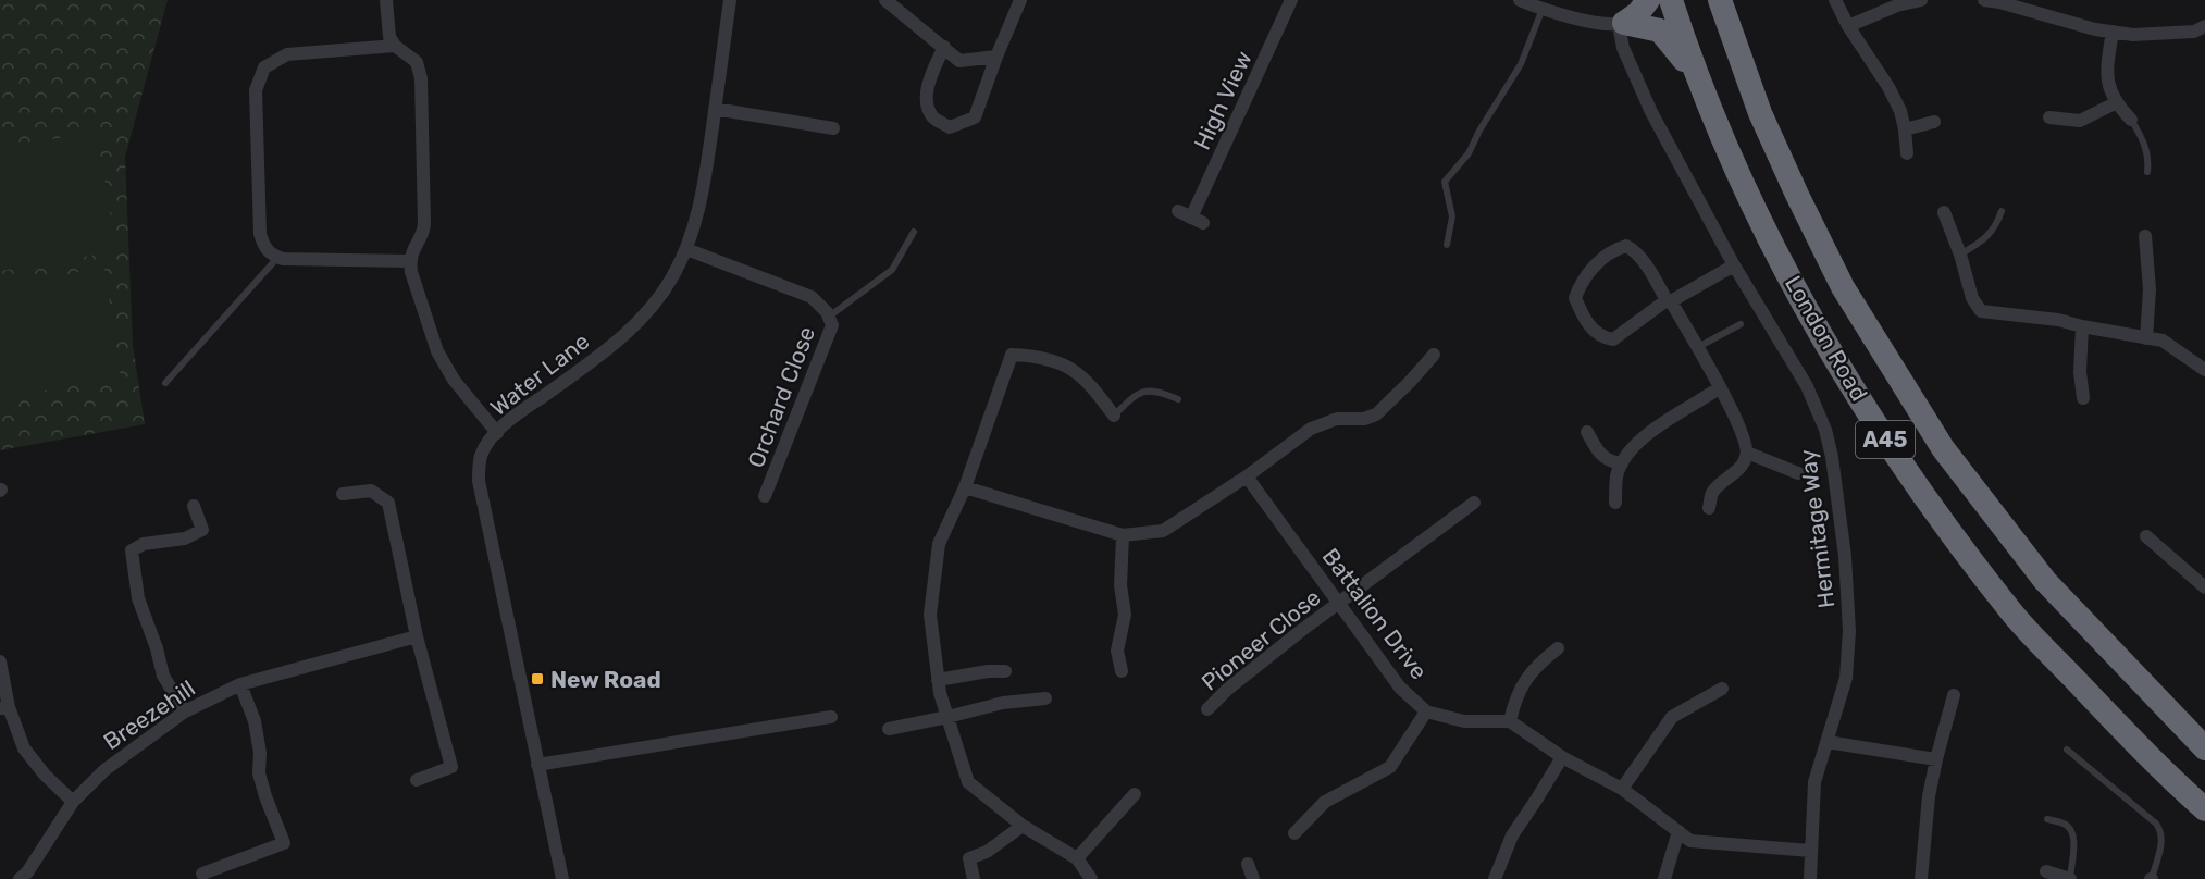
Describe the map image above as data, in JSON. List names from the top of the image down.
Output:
{
  "streets": {
    "highway": ["London Road", "A45"],
    "street": [
      "High View",
      "Water Lane",
      "Orchard Close",
      "Hermitage Way",
      "Battalion Drive",
      "Pioneer Close",
      "Breezehill"
    ]
  },
  "crossings": [
    ["Water Lane", "Orchard Close"],
    ["Battalion Drive", "Pioneer Close"]
  ],
  "places": {
    "transit": ["New Road"]
  }
}
